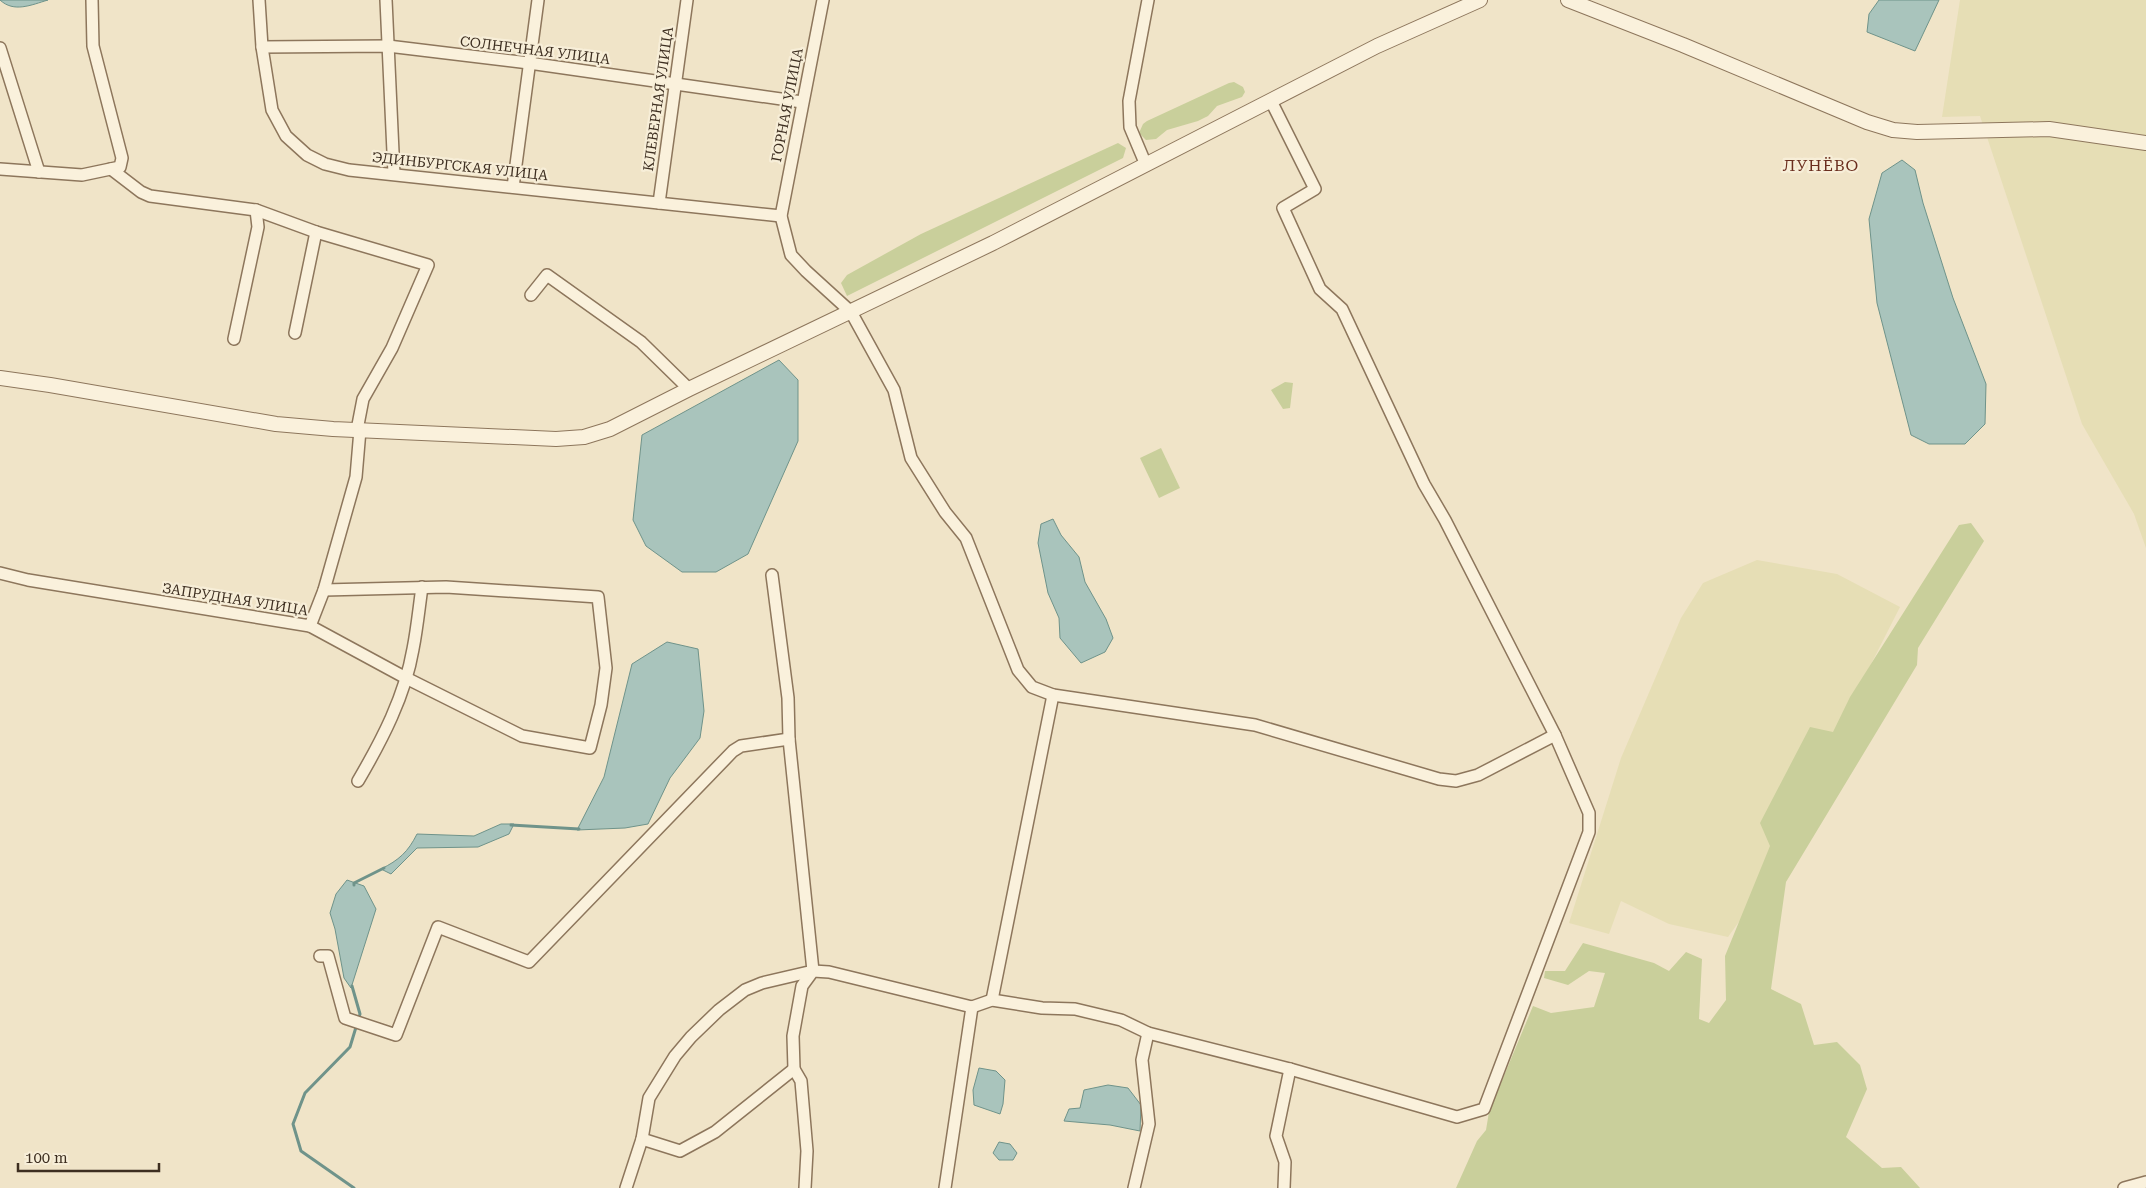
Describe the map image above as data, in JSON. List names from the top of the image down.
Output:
{
  "streets": {
    "street": [
      "СОЛНЕЧНАЯ УЛИЦА",
      "КЛЕВЕРНАЯ УЛИЦА",
      "ГОРНАЯ УЛИЦА",
      "ЭДИНБУРГСКАЯ УЛИЦА",
      "ЗАПРУДНАЯ УЛИЦА"
    ]
  },
  "crossings": [
    ["СОЛНЕЧНАЯ УЛИЦА", "КЛЕВЕРНАЯ УЛИЦА"],
    ["СОЛНЕЧНАЯ УЛИЦА", "ГОРНАЯ УЛИЦА"],
    ["СОЛНЕЧНАЯ УЛИЦА", "ЭДИНБУРГСКАЯ УЛИЦА"],
    ["КЛЕВЕРНАЯ УЛИЦА", "ЭДИНБУРГСКАЯ УЛИЦА"],
    ["ГОРНАЯ УЛИЦА", "ЭДИНБУРГСКАЯ УЛИЦА"]
  ],
  "districts": ["ЛУНЁВО"],
  "scale_bar": "100 m"
}
